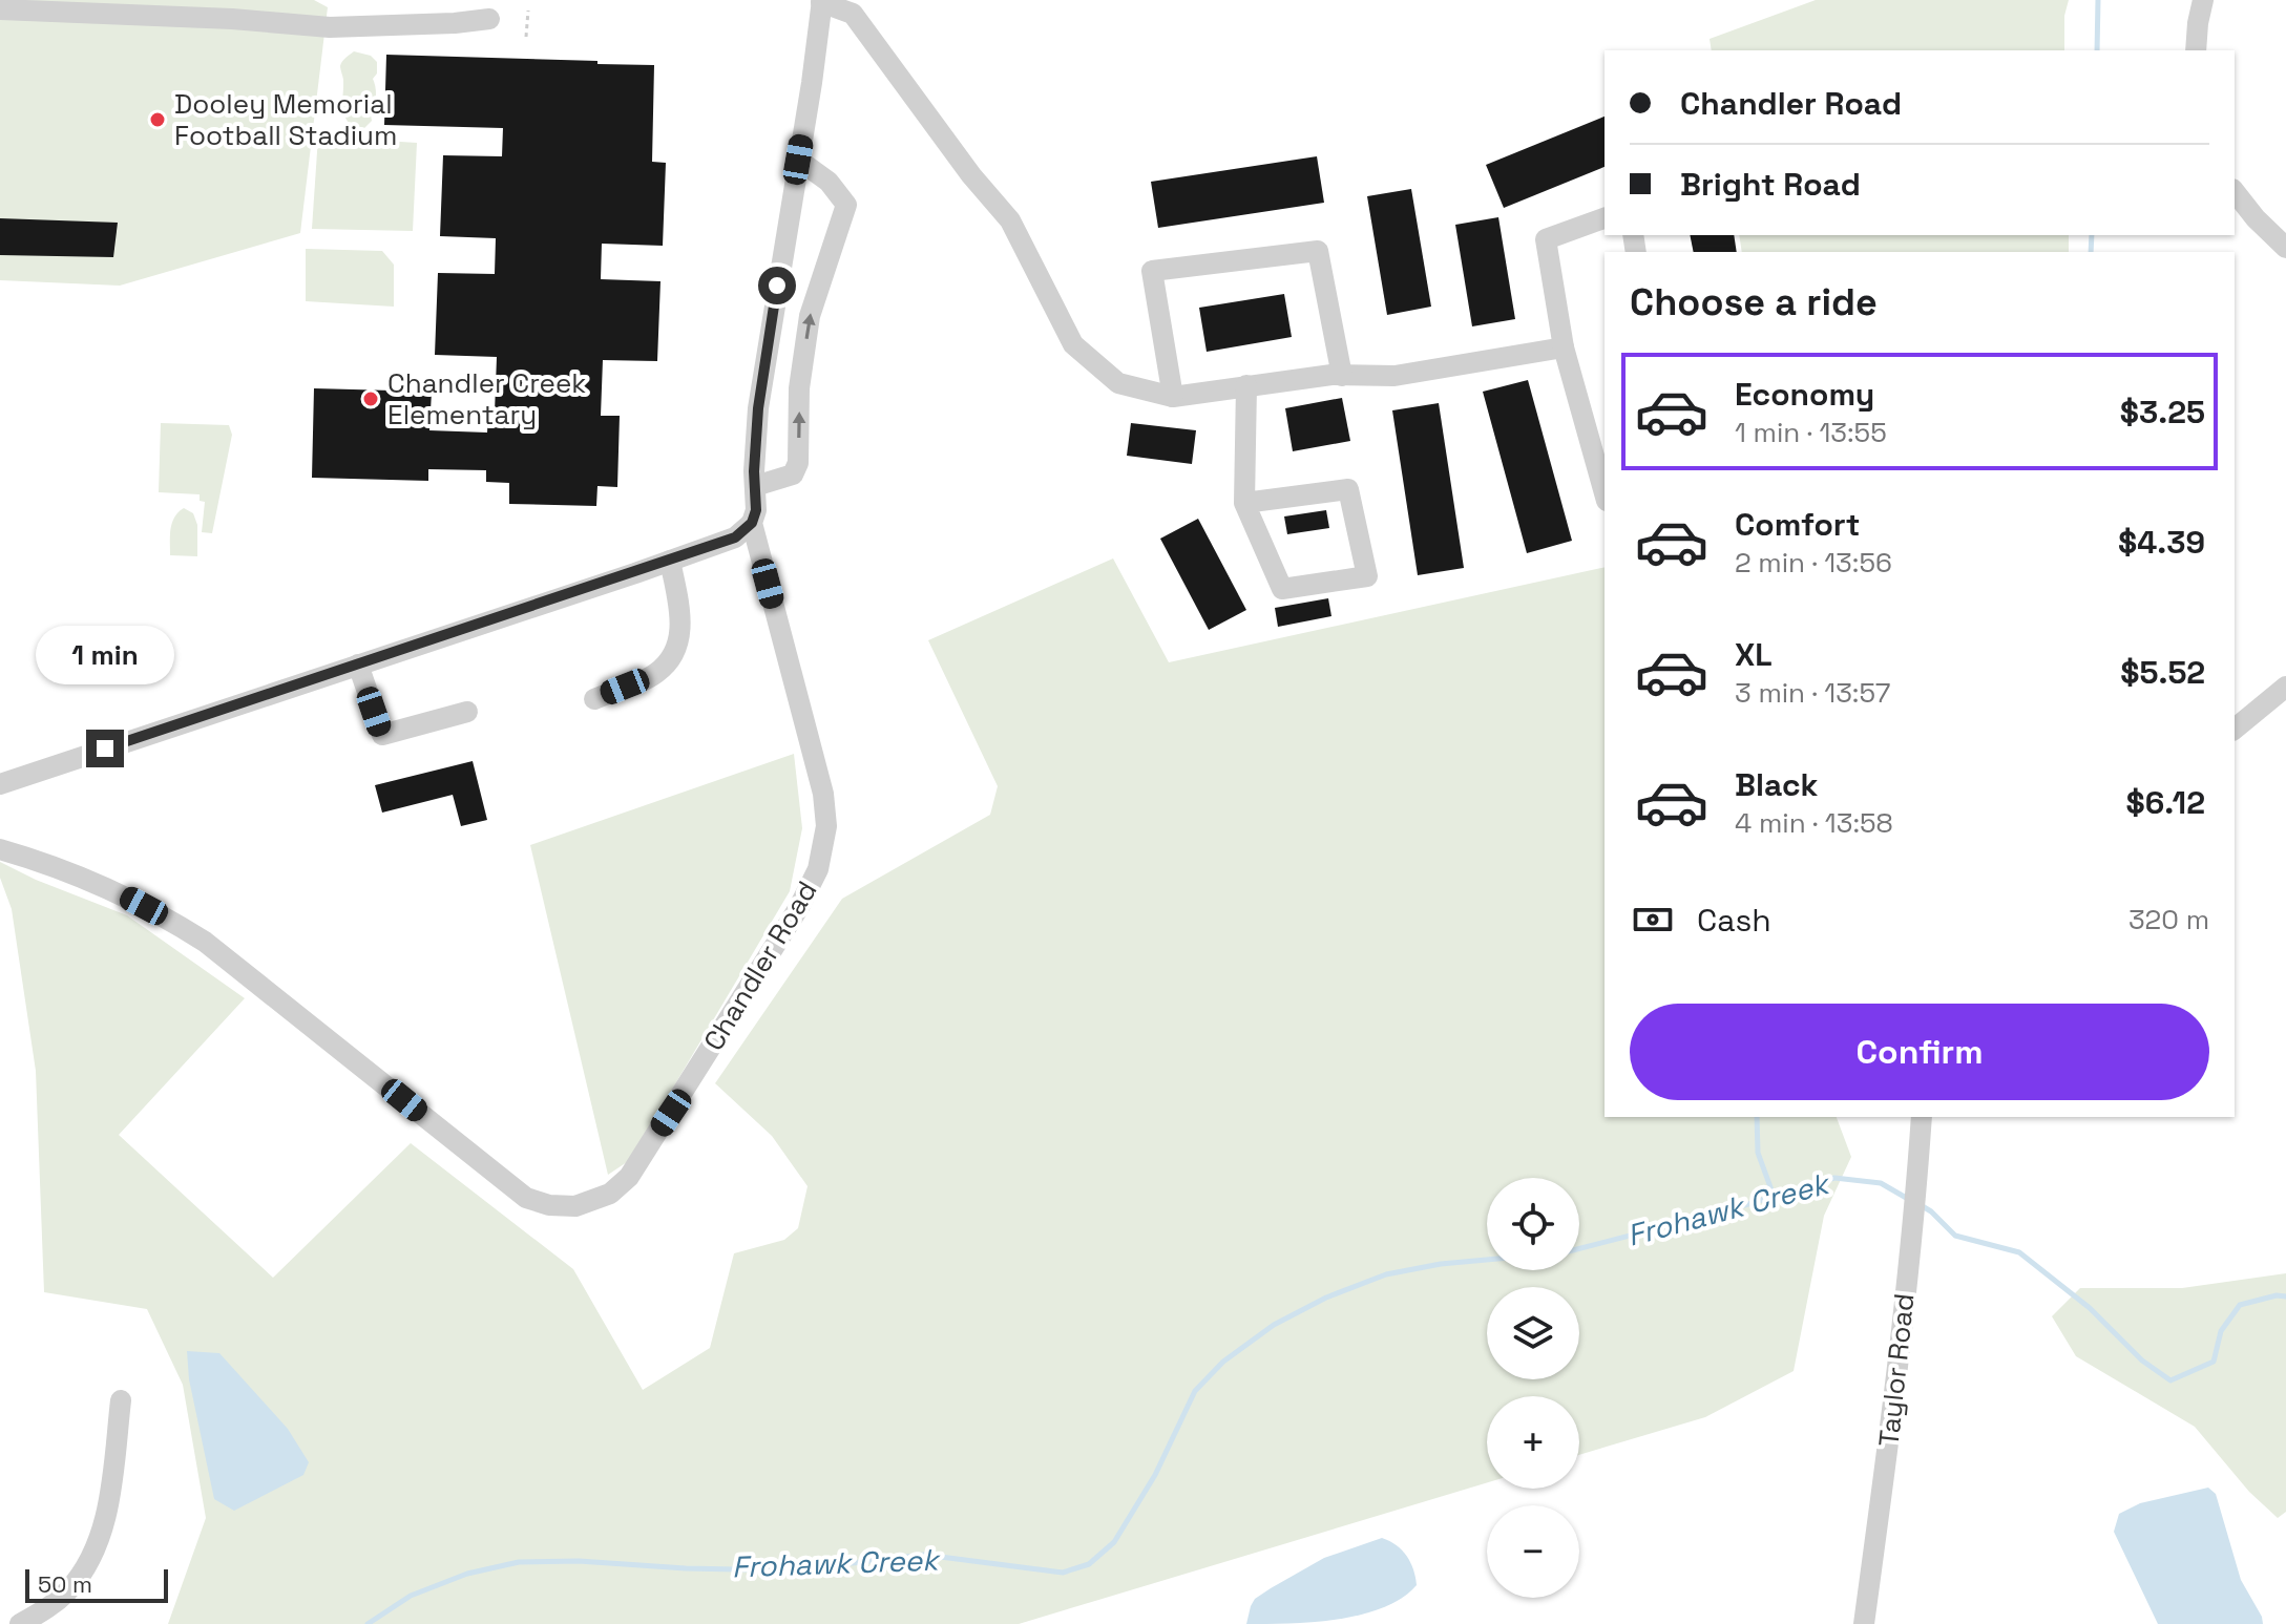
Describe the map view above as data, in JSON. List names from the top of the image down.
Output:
{
  "streets": {
    "street": ["Chandler Road", "Taylor Road"]
  },
  "water": ["Frohawk Creek"],
  "places": ["Dooley Memorial Football Stadium", "Chandler Creek Elementary"],
  "scale_bar": "50 m",
  "page": {
    "banner": ["Chandler Road", "Bright Road"],
    "heading": "Choose a ride",
    "list": [
      {
        "name": "Economy",
        "note": "1 min · 13:55",
        "value": "$3.25"
      },
      {
        "name": "Comfort",
        "note": "2 min · 13:56",
        "value": "$4.39"
      },
      {
        "name": "XL",
        "note": "3 min · 13:57",
        "value": "$5.52"
      },
      {
        "name": "Black",
        "note": "4 min · 13:58",
        "value": "$6.12"
      }
    ],
    "bubble": "1 min",
    "pay": ["Cash", "320 m"],
    "buttons": "Confirm",
    "map_buttons": ["+", "−"],
    "scale": "50 m"
  }
}
